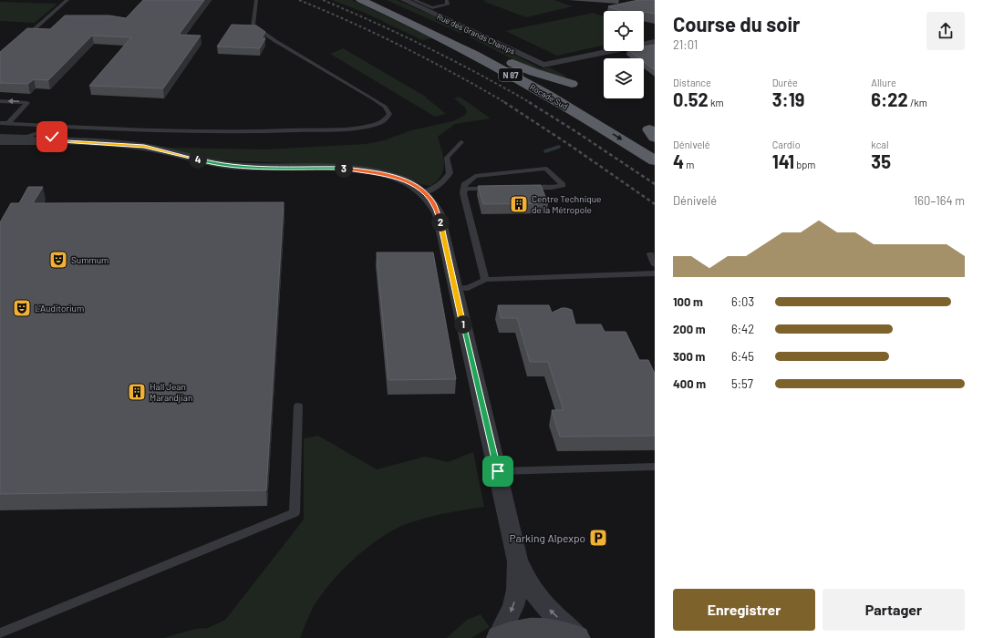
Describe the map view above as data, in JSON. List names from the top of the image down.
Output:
{
  "streets": {
    "highway": ["N 87", "Rocade Sud"],
    "street": ["Rue des Grands Champs"]
  },
  "crossings": [
    ["N 87", "Rocade Sud"]
  ],
  "places": {
    "building": ["Centre Technique de la Métropole", "Hall Jean Marandjian"],
    "theatre": ["Summum", "L'Auditorium"],
    "parking": ["Parking Alpexpo"]
  },
  "page": {
    "heading": ["Course du soir", "21:01"],
    "stats": [
      ["Distance", "0.52 km"],
      ["Durée", "3:19"],
      ["Allure", "6:22 /km"],
      ["Dénivelé", "4 m"],
      ["Cardio", "141 bpm"],
      ["kcal", "35"]
    ],
    "pins": [
      "4",
      "3",
      "2",
      "1"
    ],
    "chart": ["Dénivelé", "160–164 m"],
    "list": [
      {
        "name": "100 m",
        "note": "6:03"
      },
      {
        "name": "200 m",
        "note": "6:42"
      },
      {
        "name": "300 m",
        "note": "6:45"
      },
      {
        "name": "400 m",
        "note": "5:57"
      }
    ],
    "buttons": ["Enregistrer", "Partager"]
  }
}
